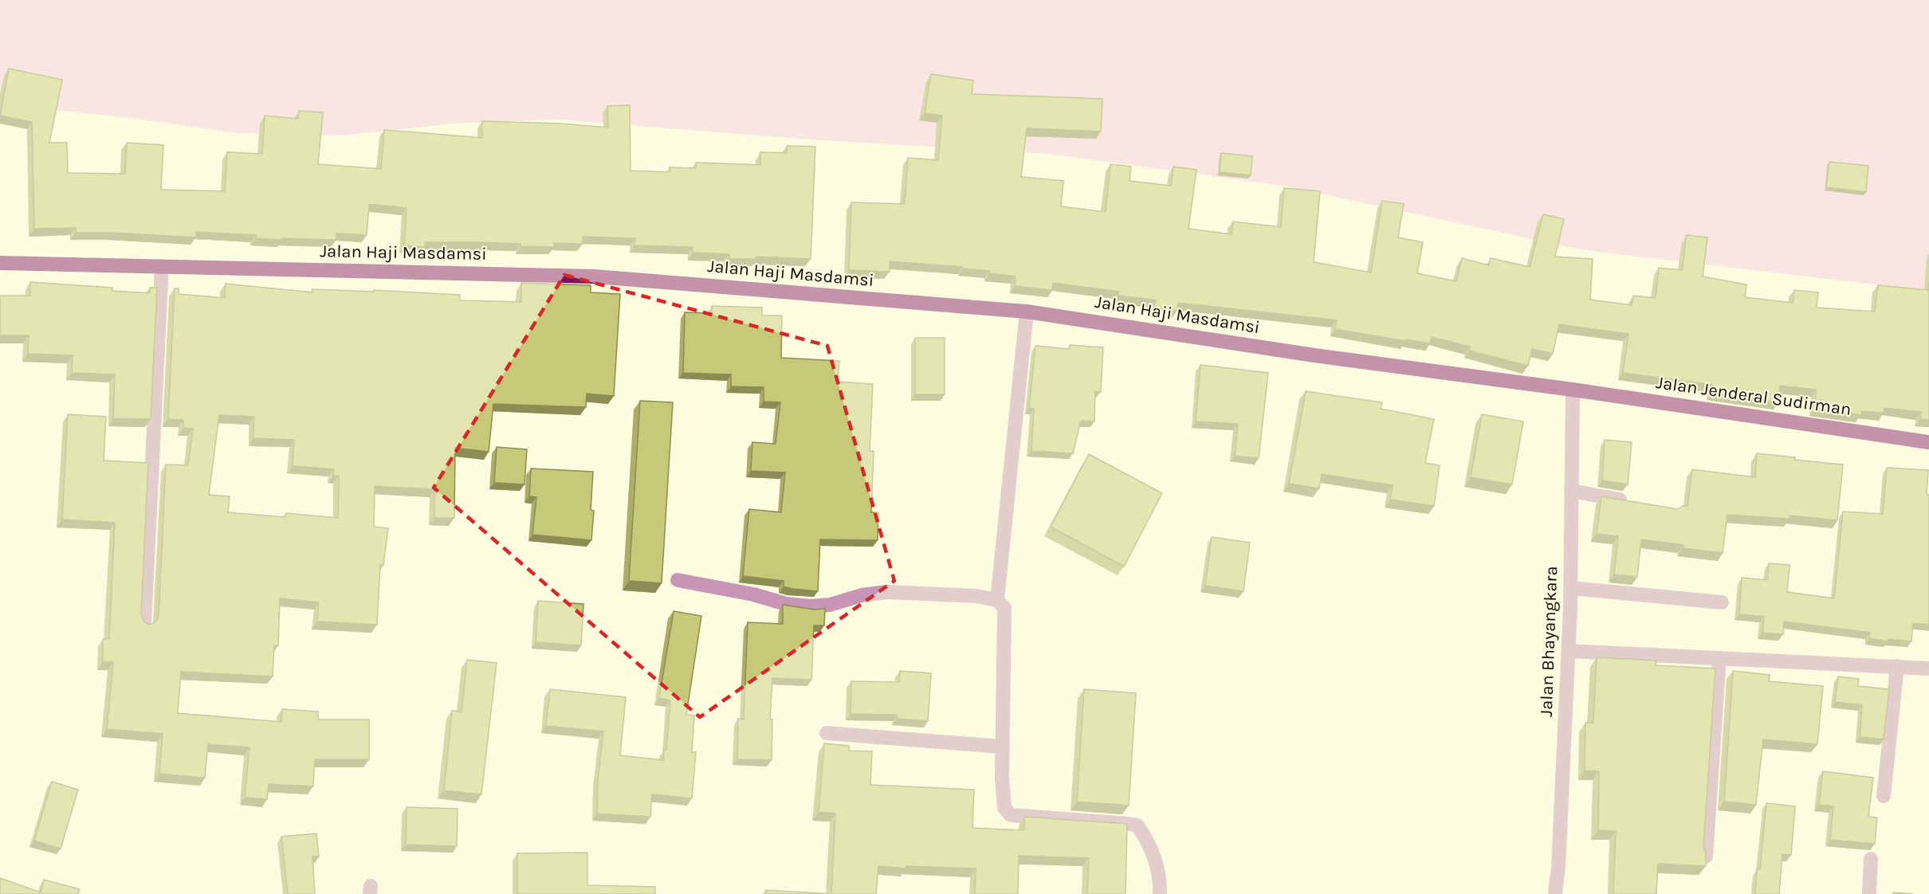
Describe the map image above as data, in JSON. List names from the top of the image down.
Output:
{
  "streets": {
    "highway": ["Jalan Haji Masdamsi", "Jalan Jenderal Sudirman"],
    "street": ["Jalan Bhayangkara"]
  },
  "crossings": [
    ["Jalan Haji Masdamsi", "Jalan Jenderal Sudirman"],
    ["Jalan Haji Masdamsi", "Jalan Bhayangkara"],
    ["Jalan Jenderal Sudirman", "Jalan Bhayangkara"]
  ]
}
